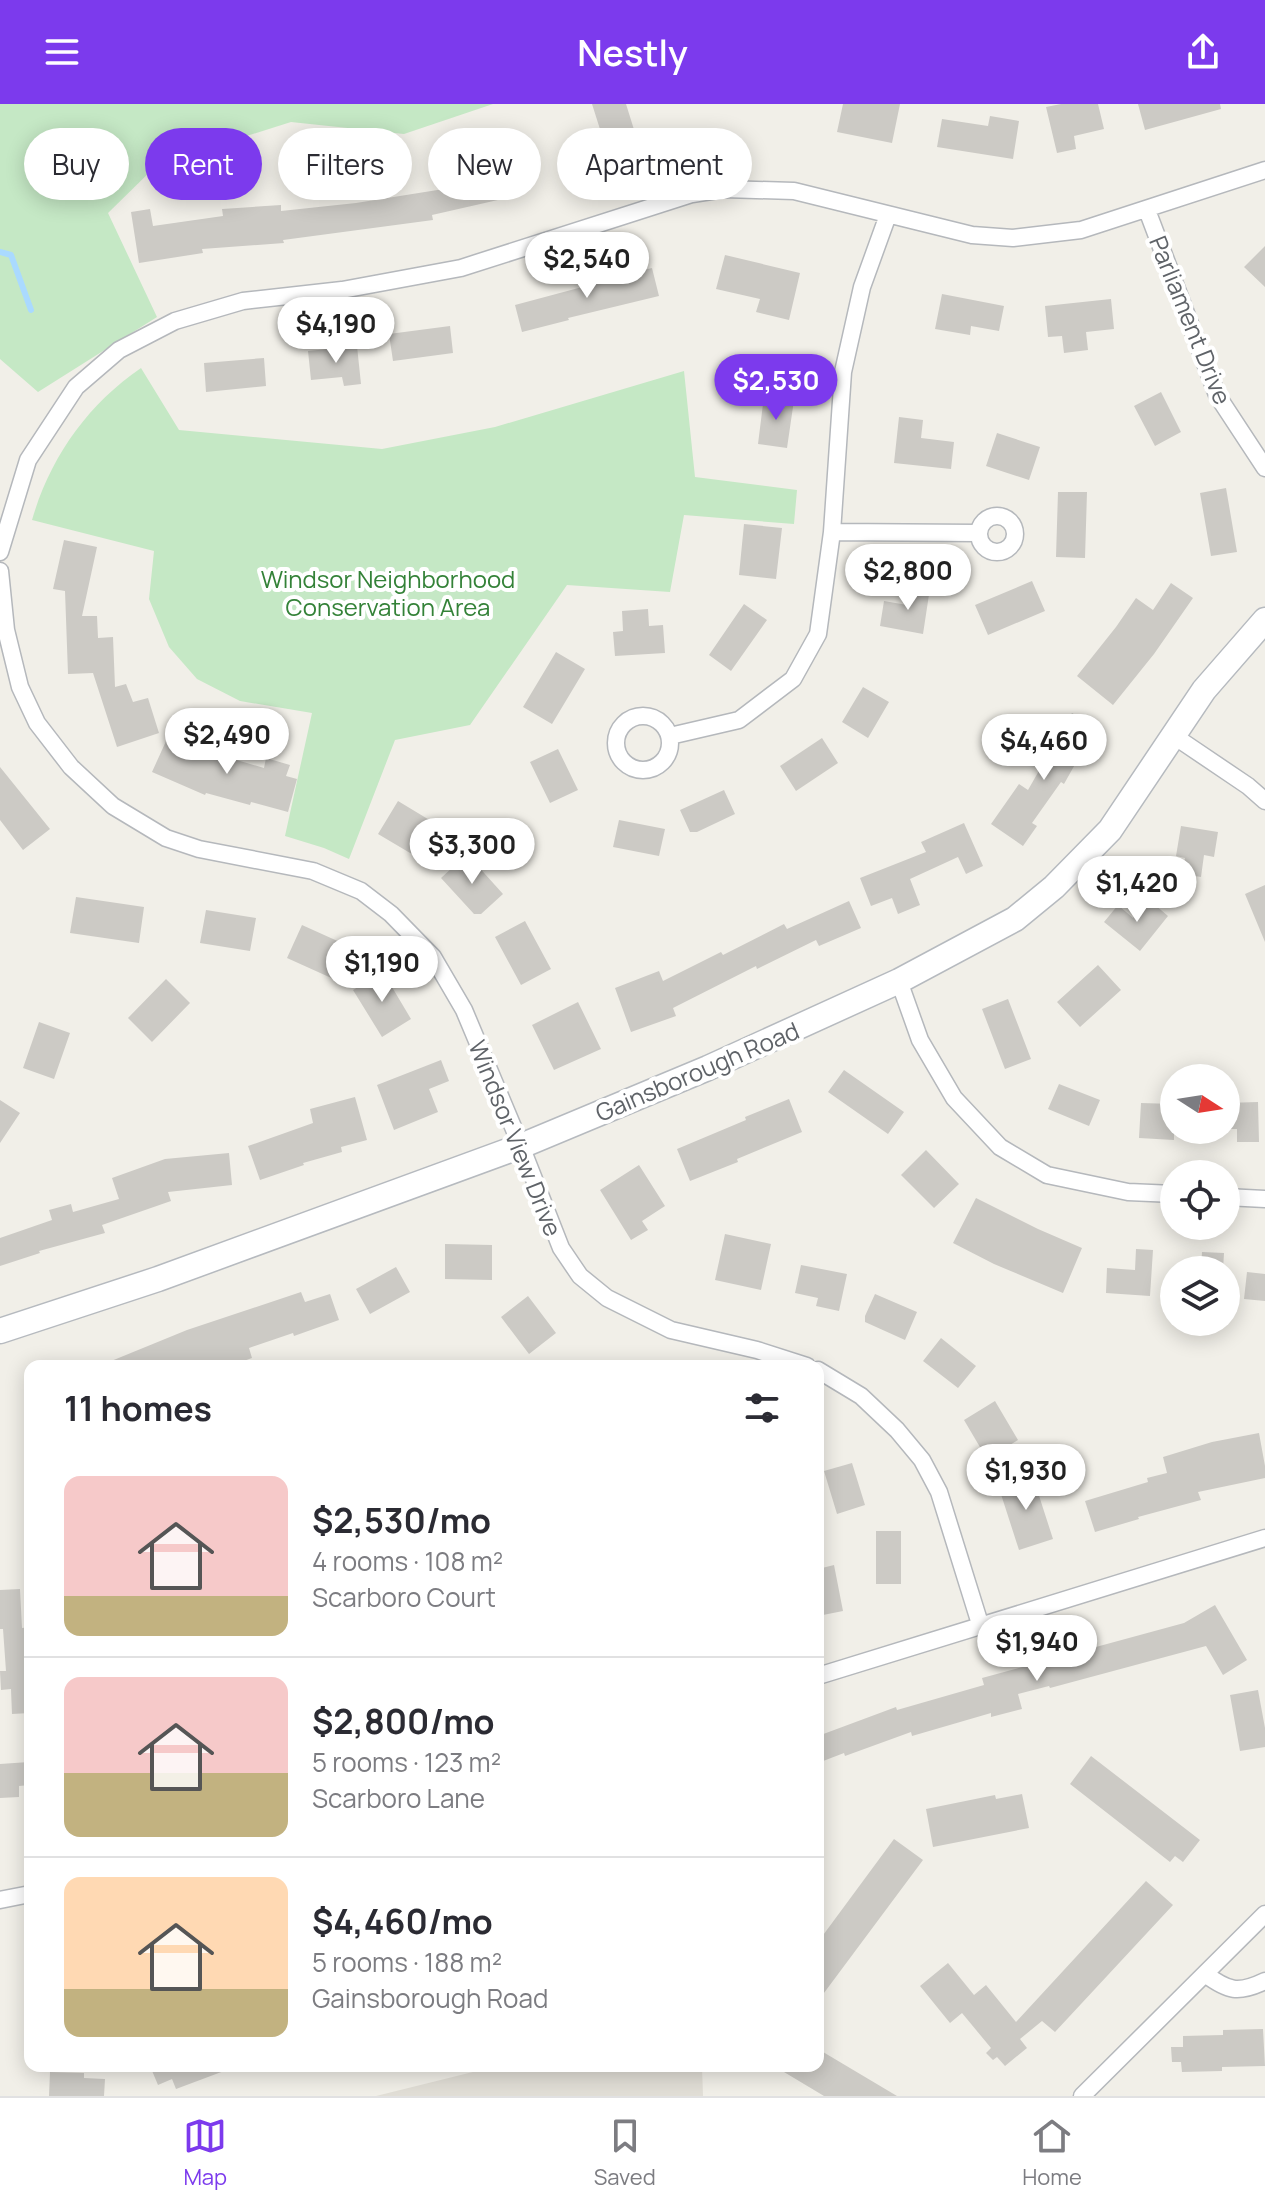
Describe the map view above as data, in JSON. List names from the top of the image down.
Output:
{
  "streets": {
    "street": ["Parliament Drive", "Gainsborough Road", "Windsor View Drive"]
  },
  "crossings": [
    ["Gainsborough Road", "Windsor View Drive"]
  ],
  "parks": ["Windsor Neighborhood Conservation Area"],
  "north": "right",
  "page": {
    "header": "Nestly",
    "chip": [
      "Buy",
      "Rent",
      "Filters",
      "New",
      "Apartment"
    ],
    "price": [
      "$2,540",
      "$4,190",
      "$2,530",
      "$2,800",
      "$2,490",
      "$4,460",
      "$3,300",
      "$1,420",
      "$1,190",
      "$1,930",
      "$1,940"
    ],
    "heading": "11 homes",
    "list": [
      {
        "name": "$2,530/mo",
        "note": "4 rooms · 108 m² · Scarboro Court"
      },
      {
        "name": "$2,800/mo",
        "note": "5 rooms · 123 m² · Scarboro Lane"
      },
      {
        "name": "$4,460/mo",
        "note": "5 rooms · 188 m² · Gainsborough Road"
      }
    ],
    "tabs": ["Map", "Saved", "Home"]
  }
}
